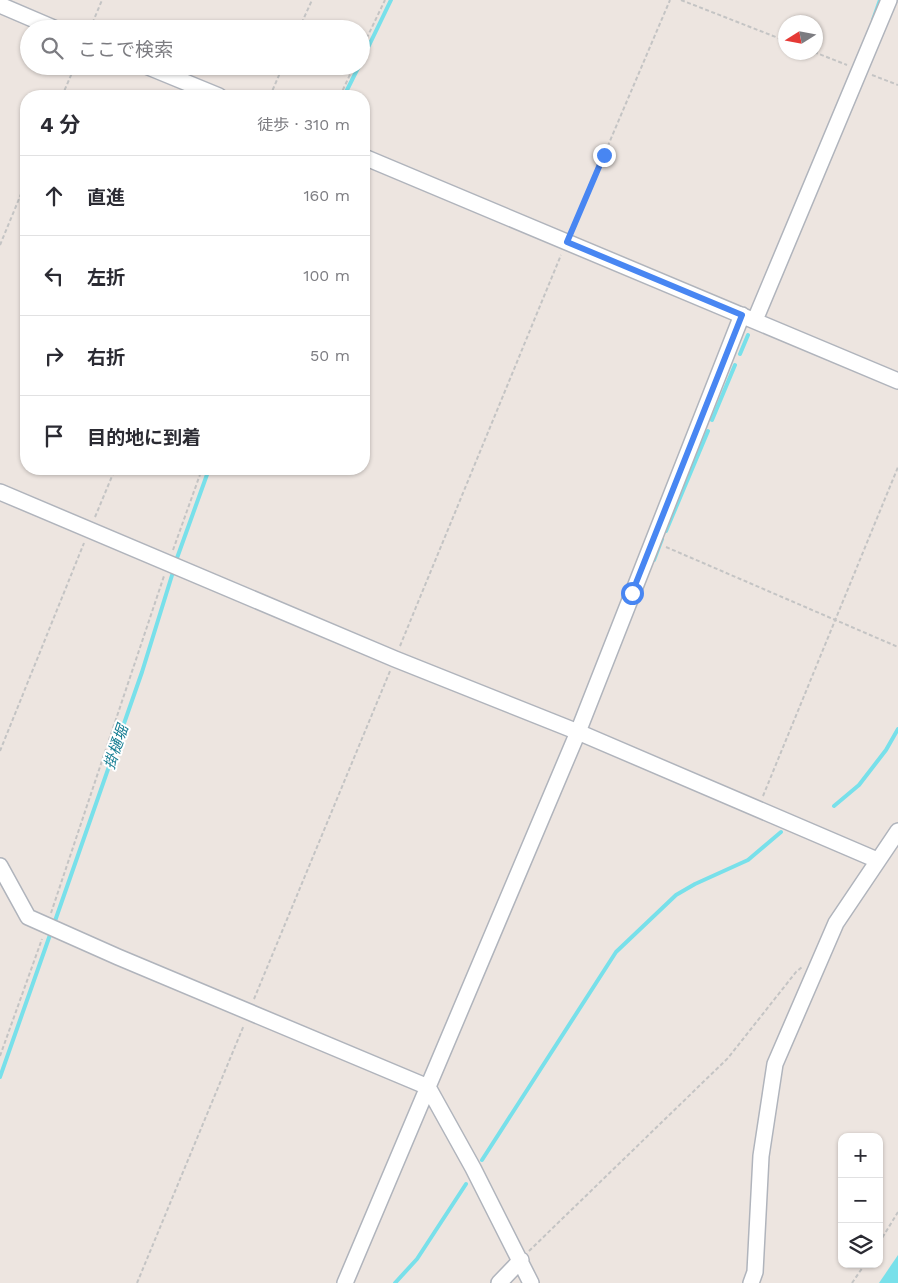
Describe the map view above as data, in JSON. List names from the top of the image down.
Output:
{
  "water": ["掛樋堀"],
  "north": "left",
  "page": {
    "search": "ここで検索",
    "heading": ["4 分", "徒歩 · 310 m"],
    "list": [
      ["直進", "160 m"],
      ["左折", "100 m"],
      ["右折", "50 m"],
      "目的地に到着"
    ],
    "map_buttons": ["+", "−"]
  }
}
